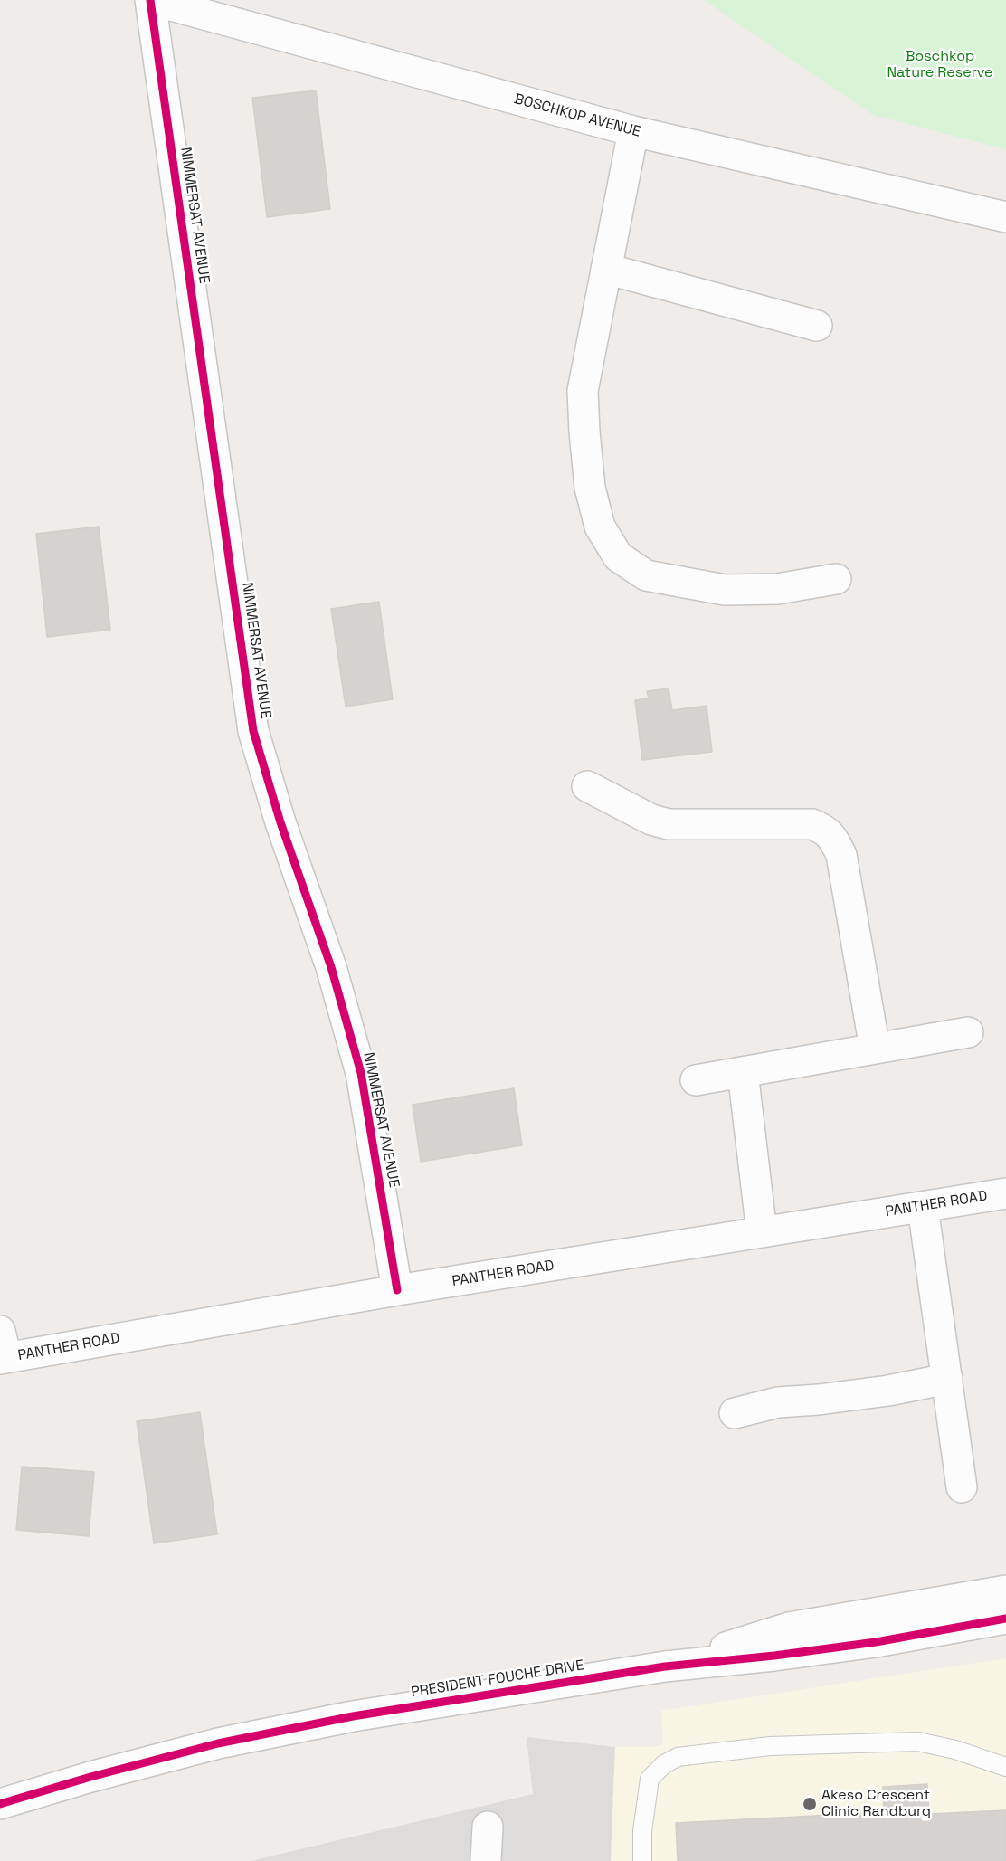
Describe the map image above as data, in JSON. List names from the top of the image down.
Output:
{
  "streets": {
    "street": [
      "BOSCHKOP AVENUE",
      "NIMMERSAT AVENUE",
      "PANTHER ROAD",
      "PRESIDENT FOUCHE DRIVE"
    ]
  },
  "crossings": [
    ["BOSCHKOP AVENUE", "NIMMERSAT AVENUE"],
    ["NIMMERSAT AVENUE", "PANTHER ROAD"]
  ],
  "parks": ["Boschkop Nature Reserve"],
  "places": ["Akeso Crescent Clinic Randburg"]
}
